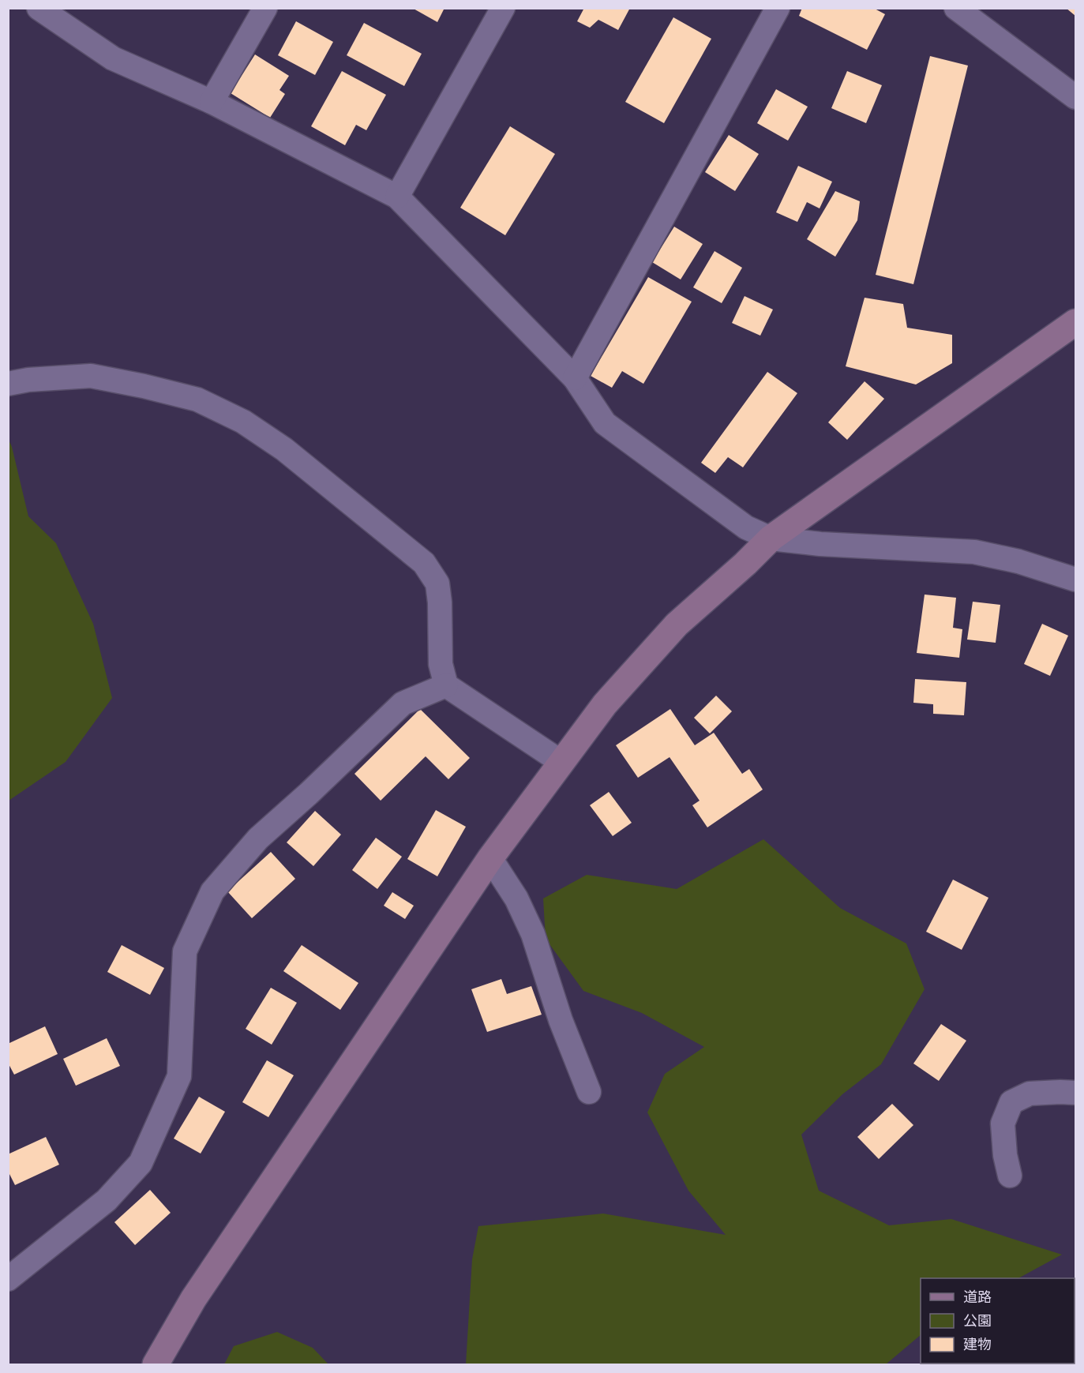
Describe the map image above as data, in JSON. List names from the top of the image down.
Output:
{
  "legend": ["道路", "公園", "建物"]
}
